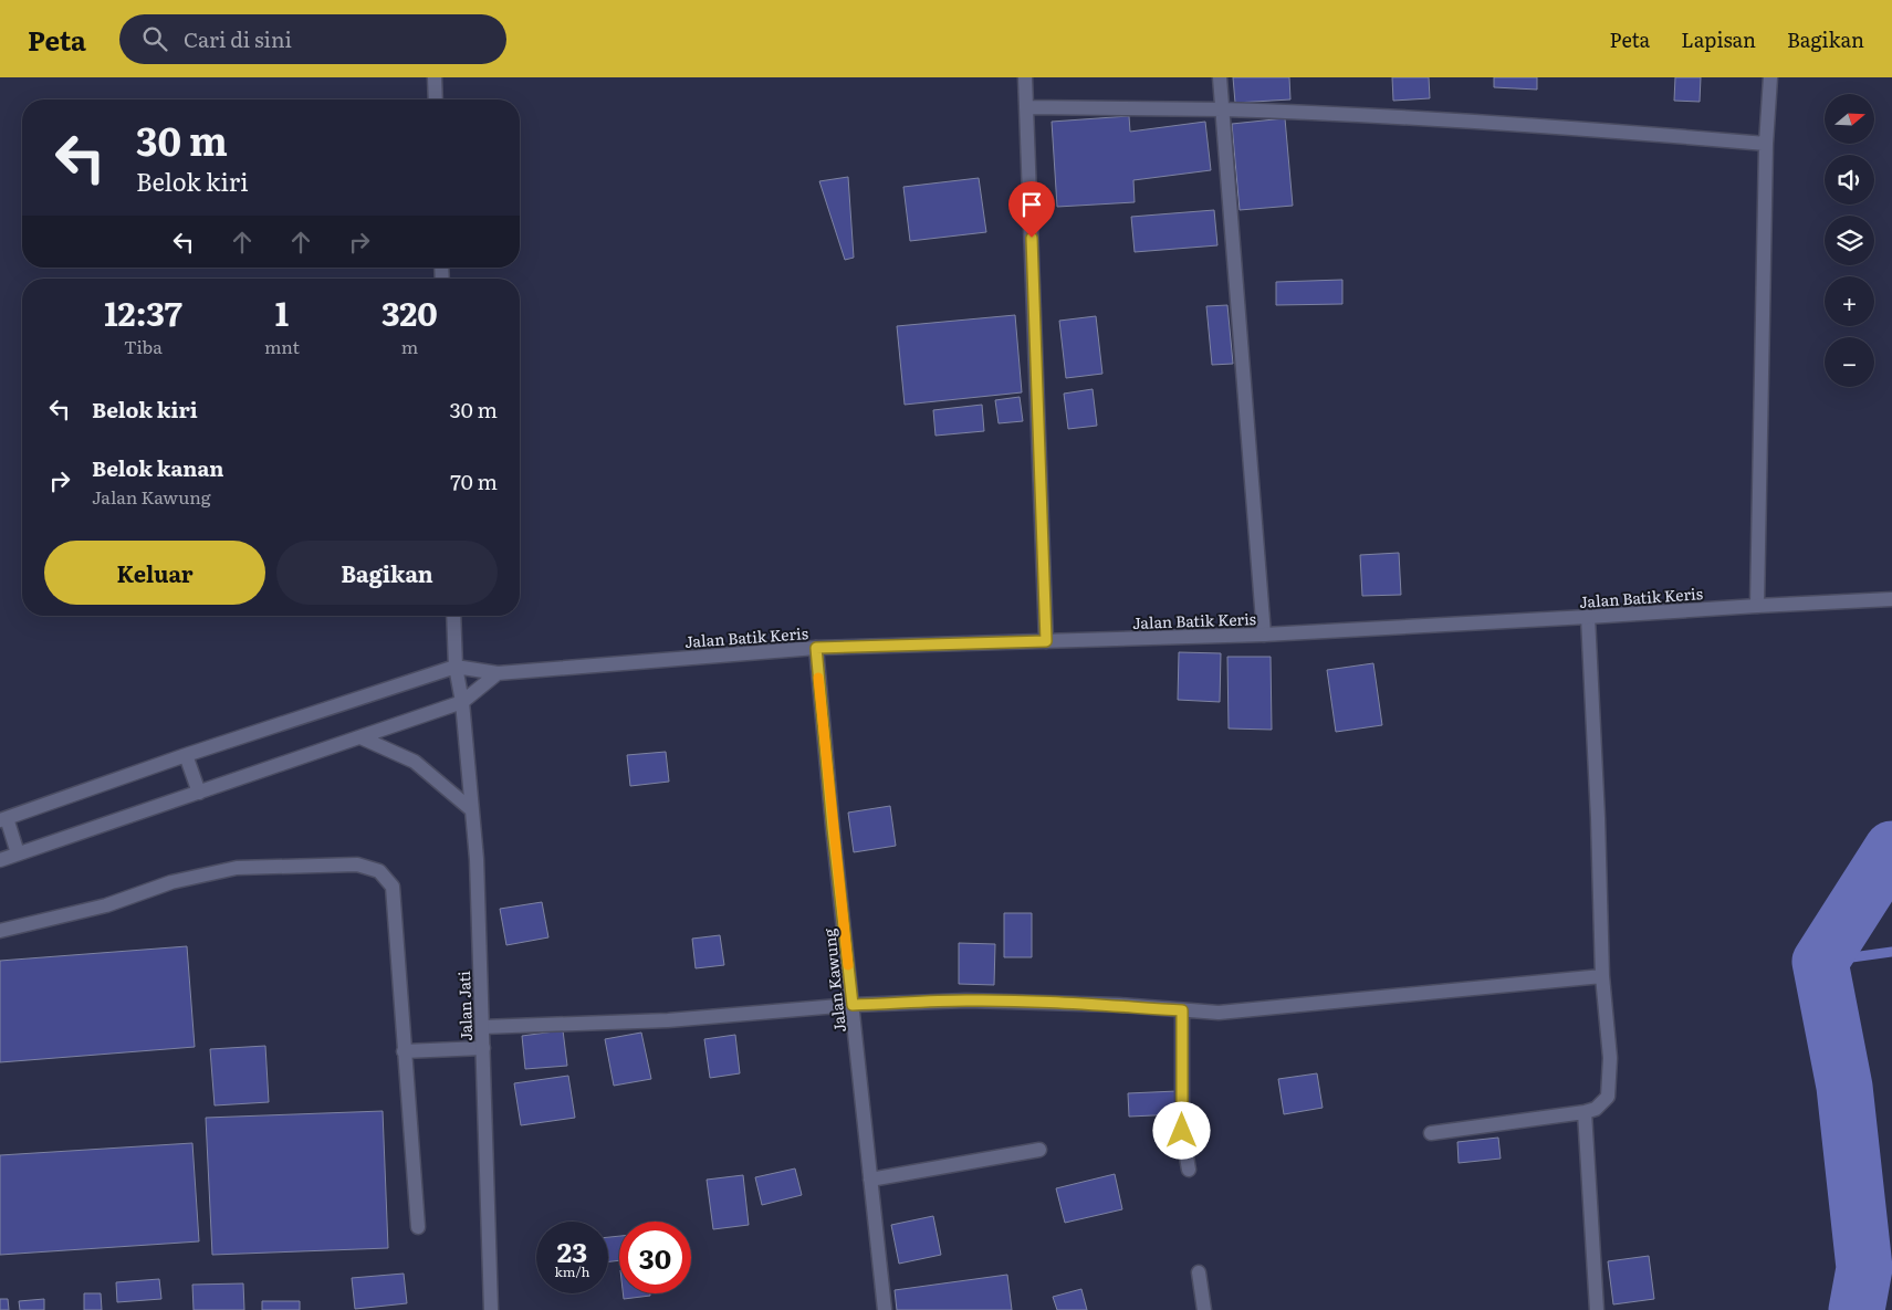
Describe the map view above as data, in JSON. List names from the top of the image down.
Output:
{
  "streets": {
    "street": ["Jalan Batik Keris", "Jalan Kawung", "Jalan Jati"]
  },
  "crossings": [
    ["Jalan Batik Keris", "Jalan Kawung"],
    ["Jalan Batik Keris", "Jalan Jati"]
  ],
  "north": "right",
  "page": {
    "header": "Peta",
    "search": "Cari di sini",
    "nav": ["Peta", "Lapisan", "Bagikan"],
    "map_buttons": ["+", "−"],
    "turn": ["30 m", "Belok kiri"],
    "eta": [
      "12:37",
      "Tiba",
      "1",
      "mnt",
      "320",
      "m"
    ],
    "list": [
      {
        "name": "Belok kiri",
        "value": "30 m"
      },
      {
        "name": "Belok kanan",
        "note": "Jalan Kawung",
        "value": "70 m"
      }
    ],
    "buttons": ["Keluar", "Bagikan"],
    "speed": "23 km/h",
    "limit": "30"
  }
}
